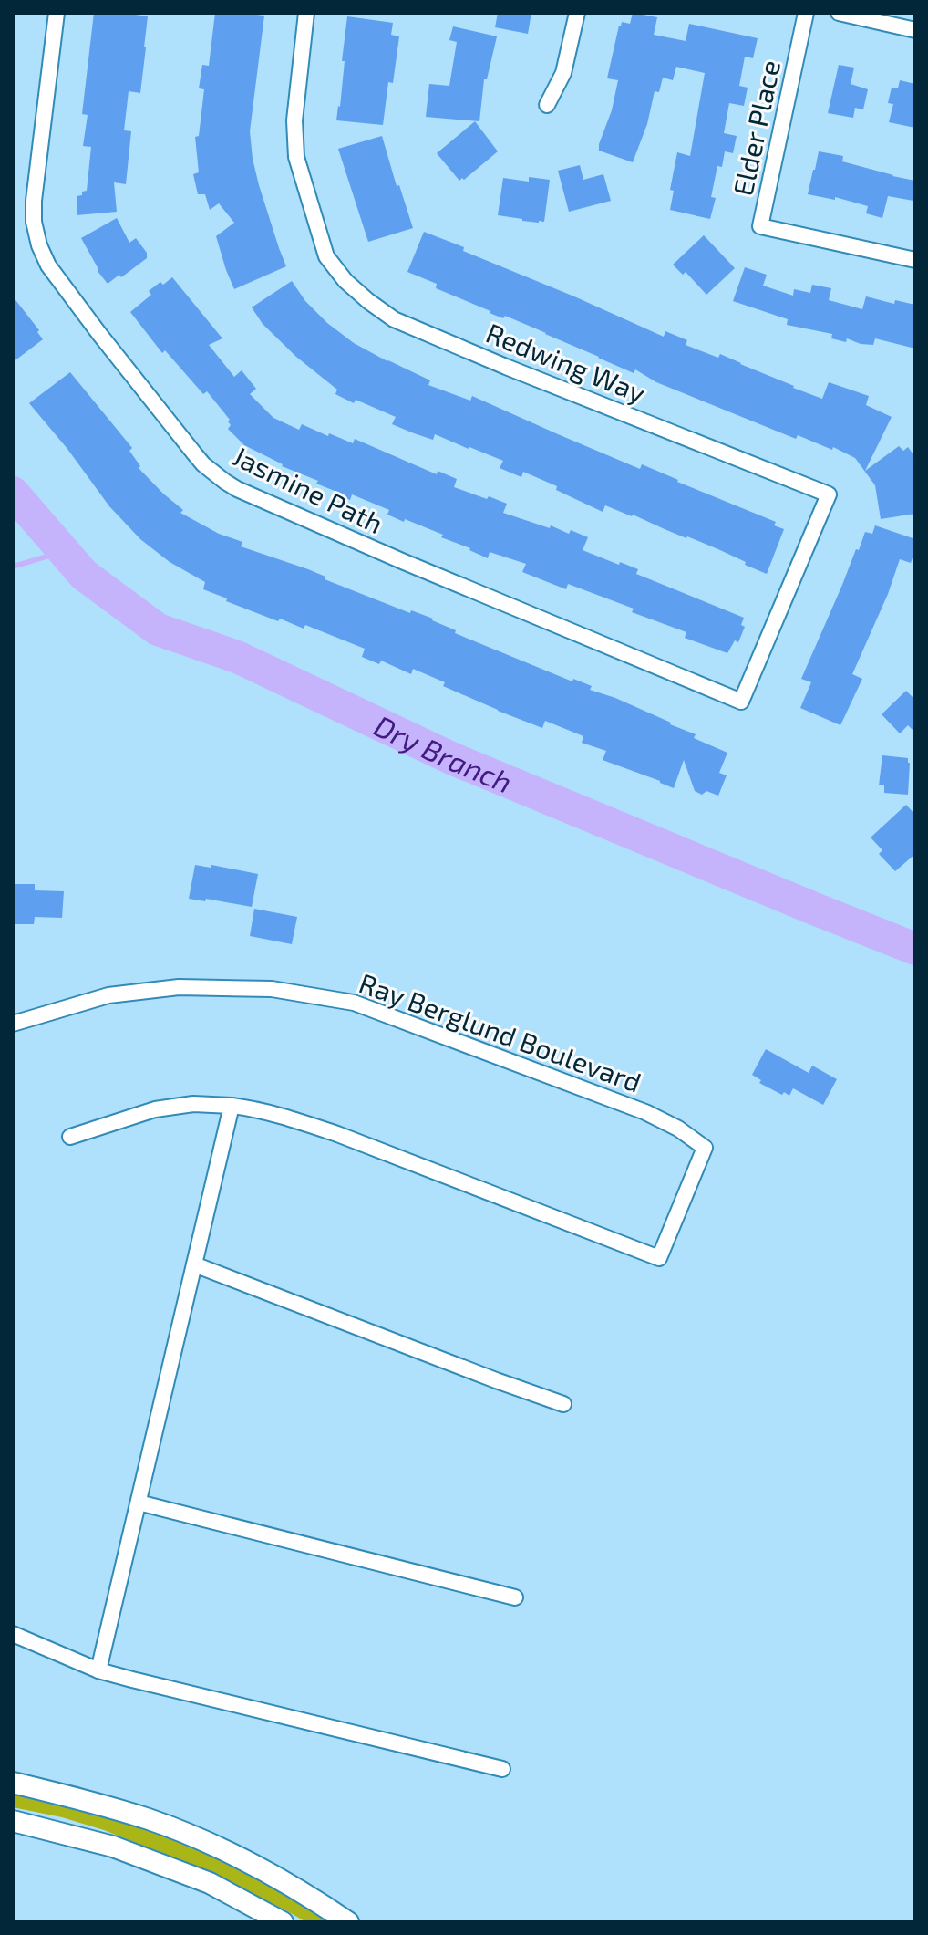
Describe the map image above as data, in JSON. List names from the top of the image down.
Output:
{
  "streets": {
    "street": [
      "Elder Place",
      "Redwing Way",
      "Jasmine Path",
      "Ray Berglund Boulevard"
    ]
  },
  "crossings": [
    ["Redwing Way", "Jasmine Path"]
  ],
  "water": ["Dry Branch"]
}
